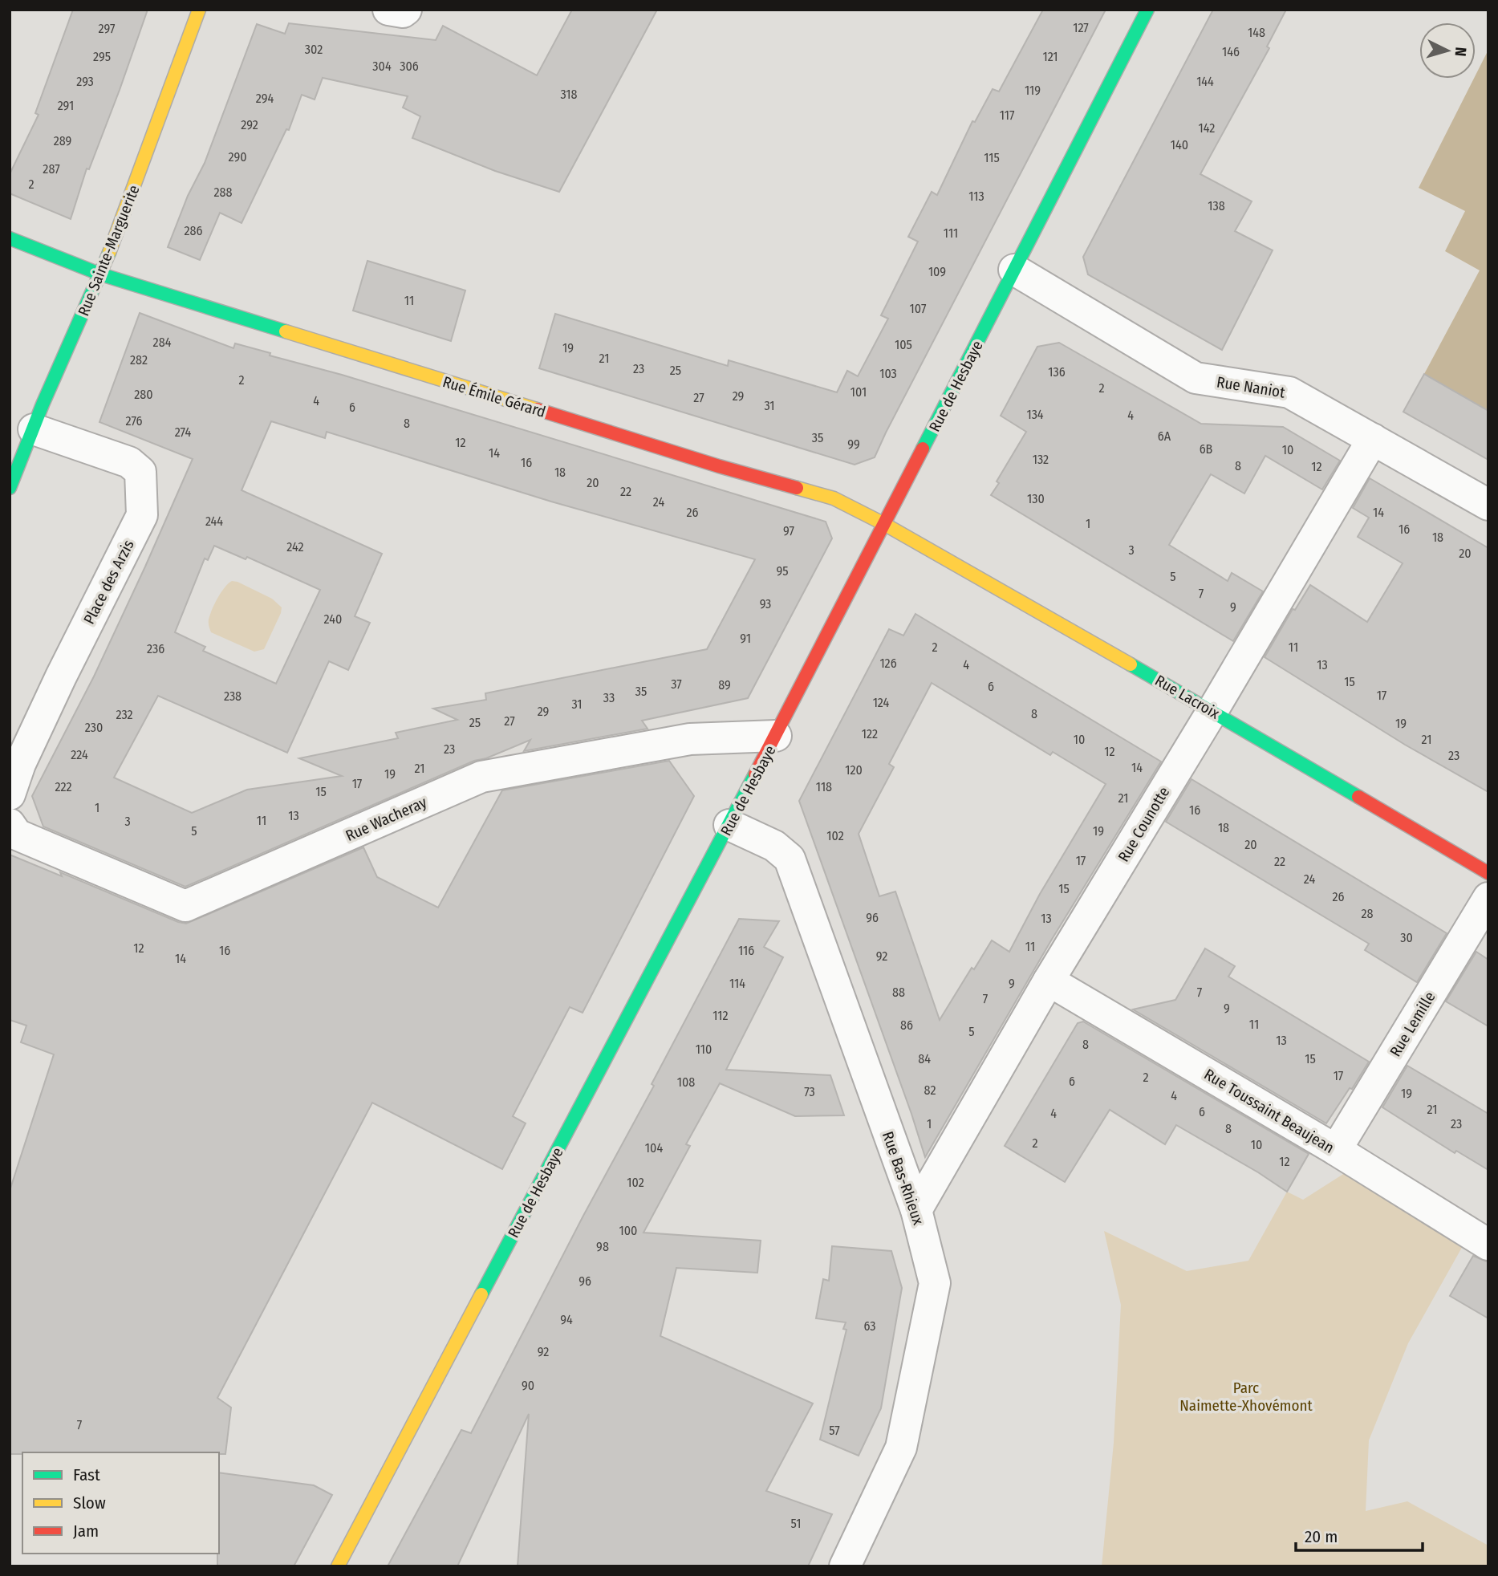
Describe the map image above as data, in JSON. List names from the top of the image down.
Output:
{
  "streets": {
    "main road": [
      "Rue Sainte-Marguerite",
      "Rue de Hesbaye",
      "Rue Émile Gérard",
      "Rue Lacroix"
    ],
    "street": [
      "Rue Naniot",
      "Place des Arzis",
      "Rue Wacheray",
      "Rue Counotte",
      "Rue Lemille",
      "Rue Toussaint Beaujean",
      "Rue Bas-Rhieux"
    ]
  },
  "crossings": [
    ["Rue Sainte-Marguerite", "Rue Émile Gérard"],
    ["Rue Sainte-Marguerite", "Place des Arzis"],
    ["Rue de Hesbaye", "Rue Naniot"],
    ["Rue de Hesbaye", "Rue Émile Gérard"],
    ["Rue de Hesbaye", "Rue Lacroix"],
    ["Rue de Hesbaye", "Rue Wacheray"],
    ["Rue de Hesbaye", "Rue Bas-Rhieux"],
    ["Rue Naniot", "Rue Counotte"],
    ["Rue Émile Gérard", "Rue Lacroix"],
    ["Rue Lacroix", "Rue Counotte"],
    ["Rue Counotte", "Rue Toussaint Beaujean"],
    ["Rue Counotte", "Rue Bas-Rhieux"],
    ["Rue Lemille", "Rue Toussaint Beaujean"]
  ],
  "parks": ["Parc Naimette-Xhovémont"],
  "house_numbers": [
    "127",
    "297",
    "148",
    "302",
    "146",
    "295",
    "121",
    "304",
    "306",
    "293",
    "144",
    "119",
    "318",
    "294",
    "291",
    "117",
    "292",
    "142",
    "289",
    "140",
    "290",
    "115",
    "287",
    "2",
    "288",
    "113",
    "138",
    "286",
    "111",
    "109",
    "11",
    "107",
    "284",
    "105",
    "19",
    "21",
    "282",
    "23",
    "25",
    "136",
    "103",
    "2",
    "2",
    "101",
    "280",
    "29",
    "27",
    "4",
    "31",
    "6",
    "134",
    "4",
    "276",
    "8",
    "274",
    "6A",
    "35",
    "12",
    "99",
    "6B",
    "10",
    "14",
    "132",
    "16",
    "8",
    "12",
    "18",
    "20",
    "22",
    "130",
    "24",
    "26",
    "14",
    "244",
    "1",
    "16",
    "97",
    "18",
    "242",
    "3",
    "20",
    "95",
    "5",
    "7",
    "93",
    "9",
    "240",
    "91",
    "2",
    "11",
    "236",
    "126",
    "4",
    "13",
    "15",
    "37",
    "89",
    "6",
    "35",
    "17",
    "238",
    "33",
    "124",
    "31",
    "29",
    "8",
    "232",
    "27",
    "25",
    "19",
    "230",
    "122",
    "10",
    "21",
    "23",
    "12",
    "224",
    "23",
    "14",
    "21",
    "120",
    "19",
    "17",
    "222",
    "118",
    "15",
    "21",
    "1",
    "16",
    "13",
    "11",
    "3",
    "18",
    "5",
    "19",
    "102",
    "20",
    "17",
    "22",
    "24",
    "15",
    "26",
    "28",
    "96",
    "13",
    "30",
    "11",
    "12",
    "16",
    "116",
    "92",
    "14",
    "114",
    "9",
    "88",
    "7",
    "7",
    "9",
    "112",
    "11",
    "86",
    "5",
    "13",
    "8",
    "110",
    "84",
    "15",
    "17",
    "2",
    "6",
    "108",
    "82",
    "73",
    "19",
    "4",
    "21",
    "6",
    "4",
    "1",
    "23",
    "8",
    "2",
    "10",
    "104",
    "12",
    "102",
    "100",
    "98",
    "96",
    "94",
    "63",
    "92",
    "90",
    "7",
    "57",
    "51"
  ],
  "legend": ["Fast", "Slow", "Jam"],
  "scale_bar": "20 m",
  "north": "right"
}
